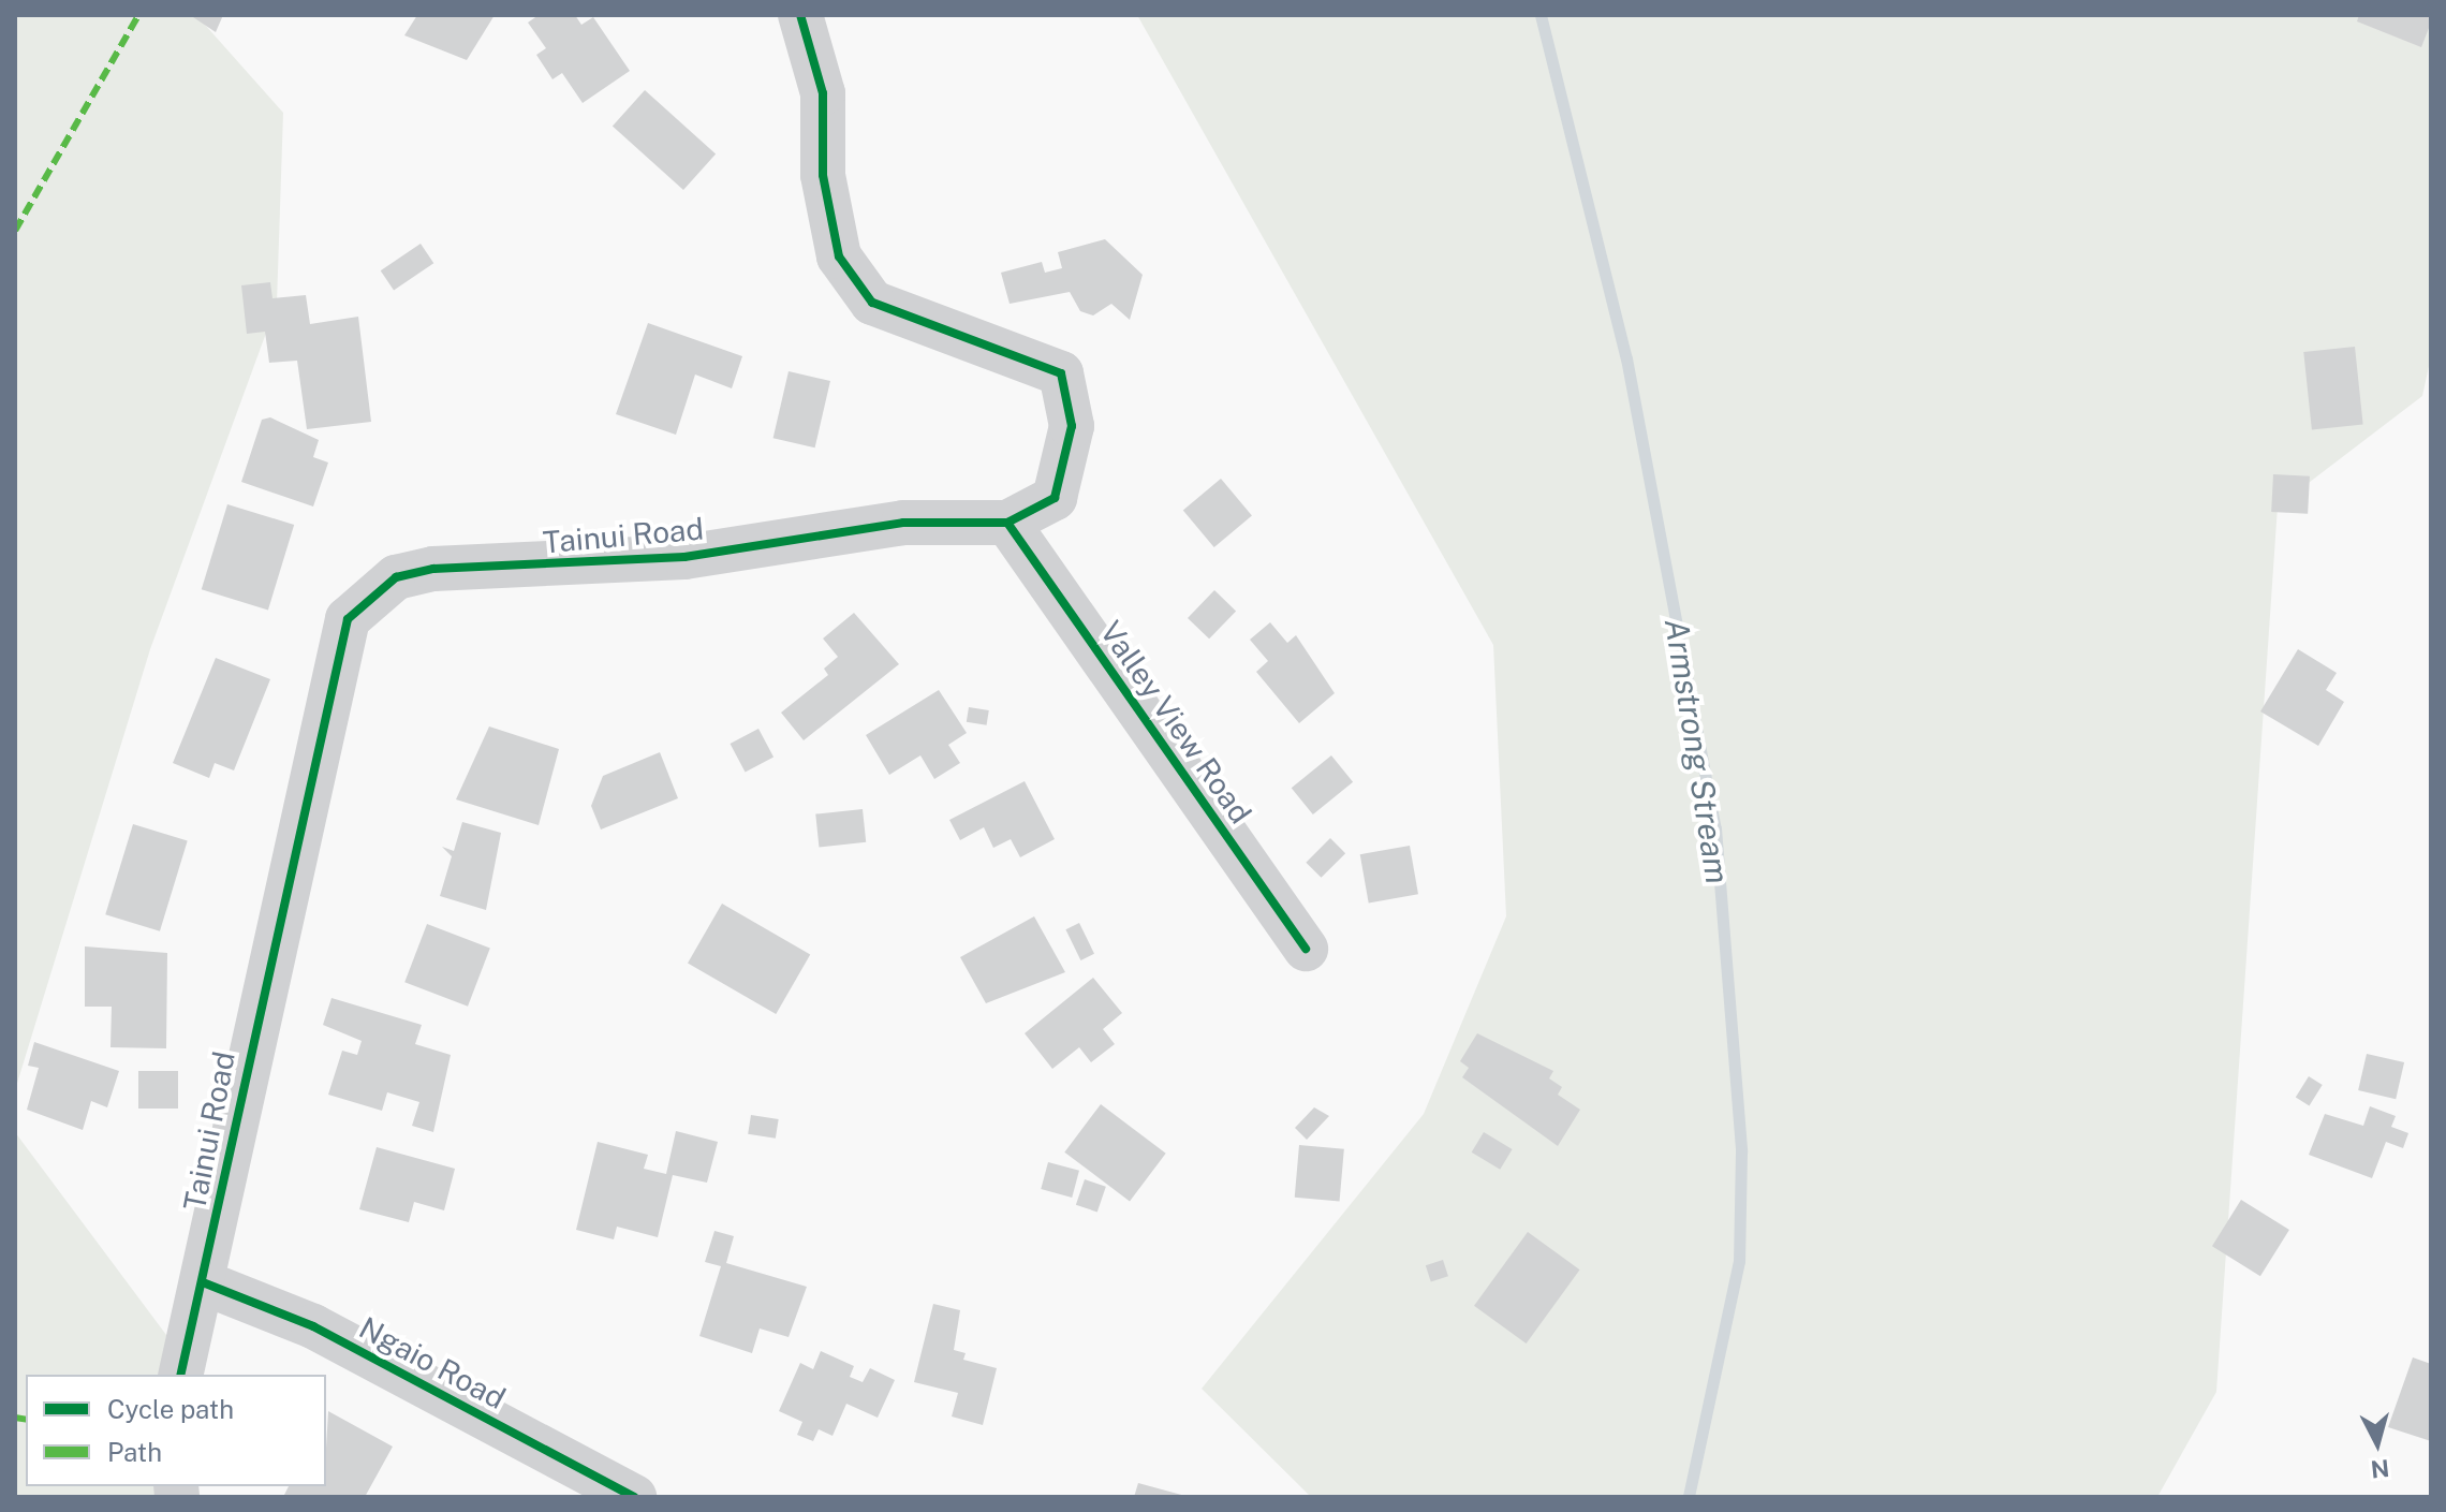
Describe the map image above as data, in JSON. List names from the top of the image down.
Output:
{
  "streets": {
    "street": ["Tainui Road", "Valley View Road", "Ngaio Road"]
  },
  "crossings": [
    ["Tainui Road", "Valley View Road"],
    ["Tainui Road", "Ngaio Road"]
  ],
  "water": ["Armstrong Stream"],
  "legend": ["Cycle path", "Path"],
  "north": "bottom"
}
